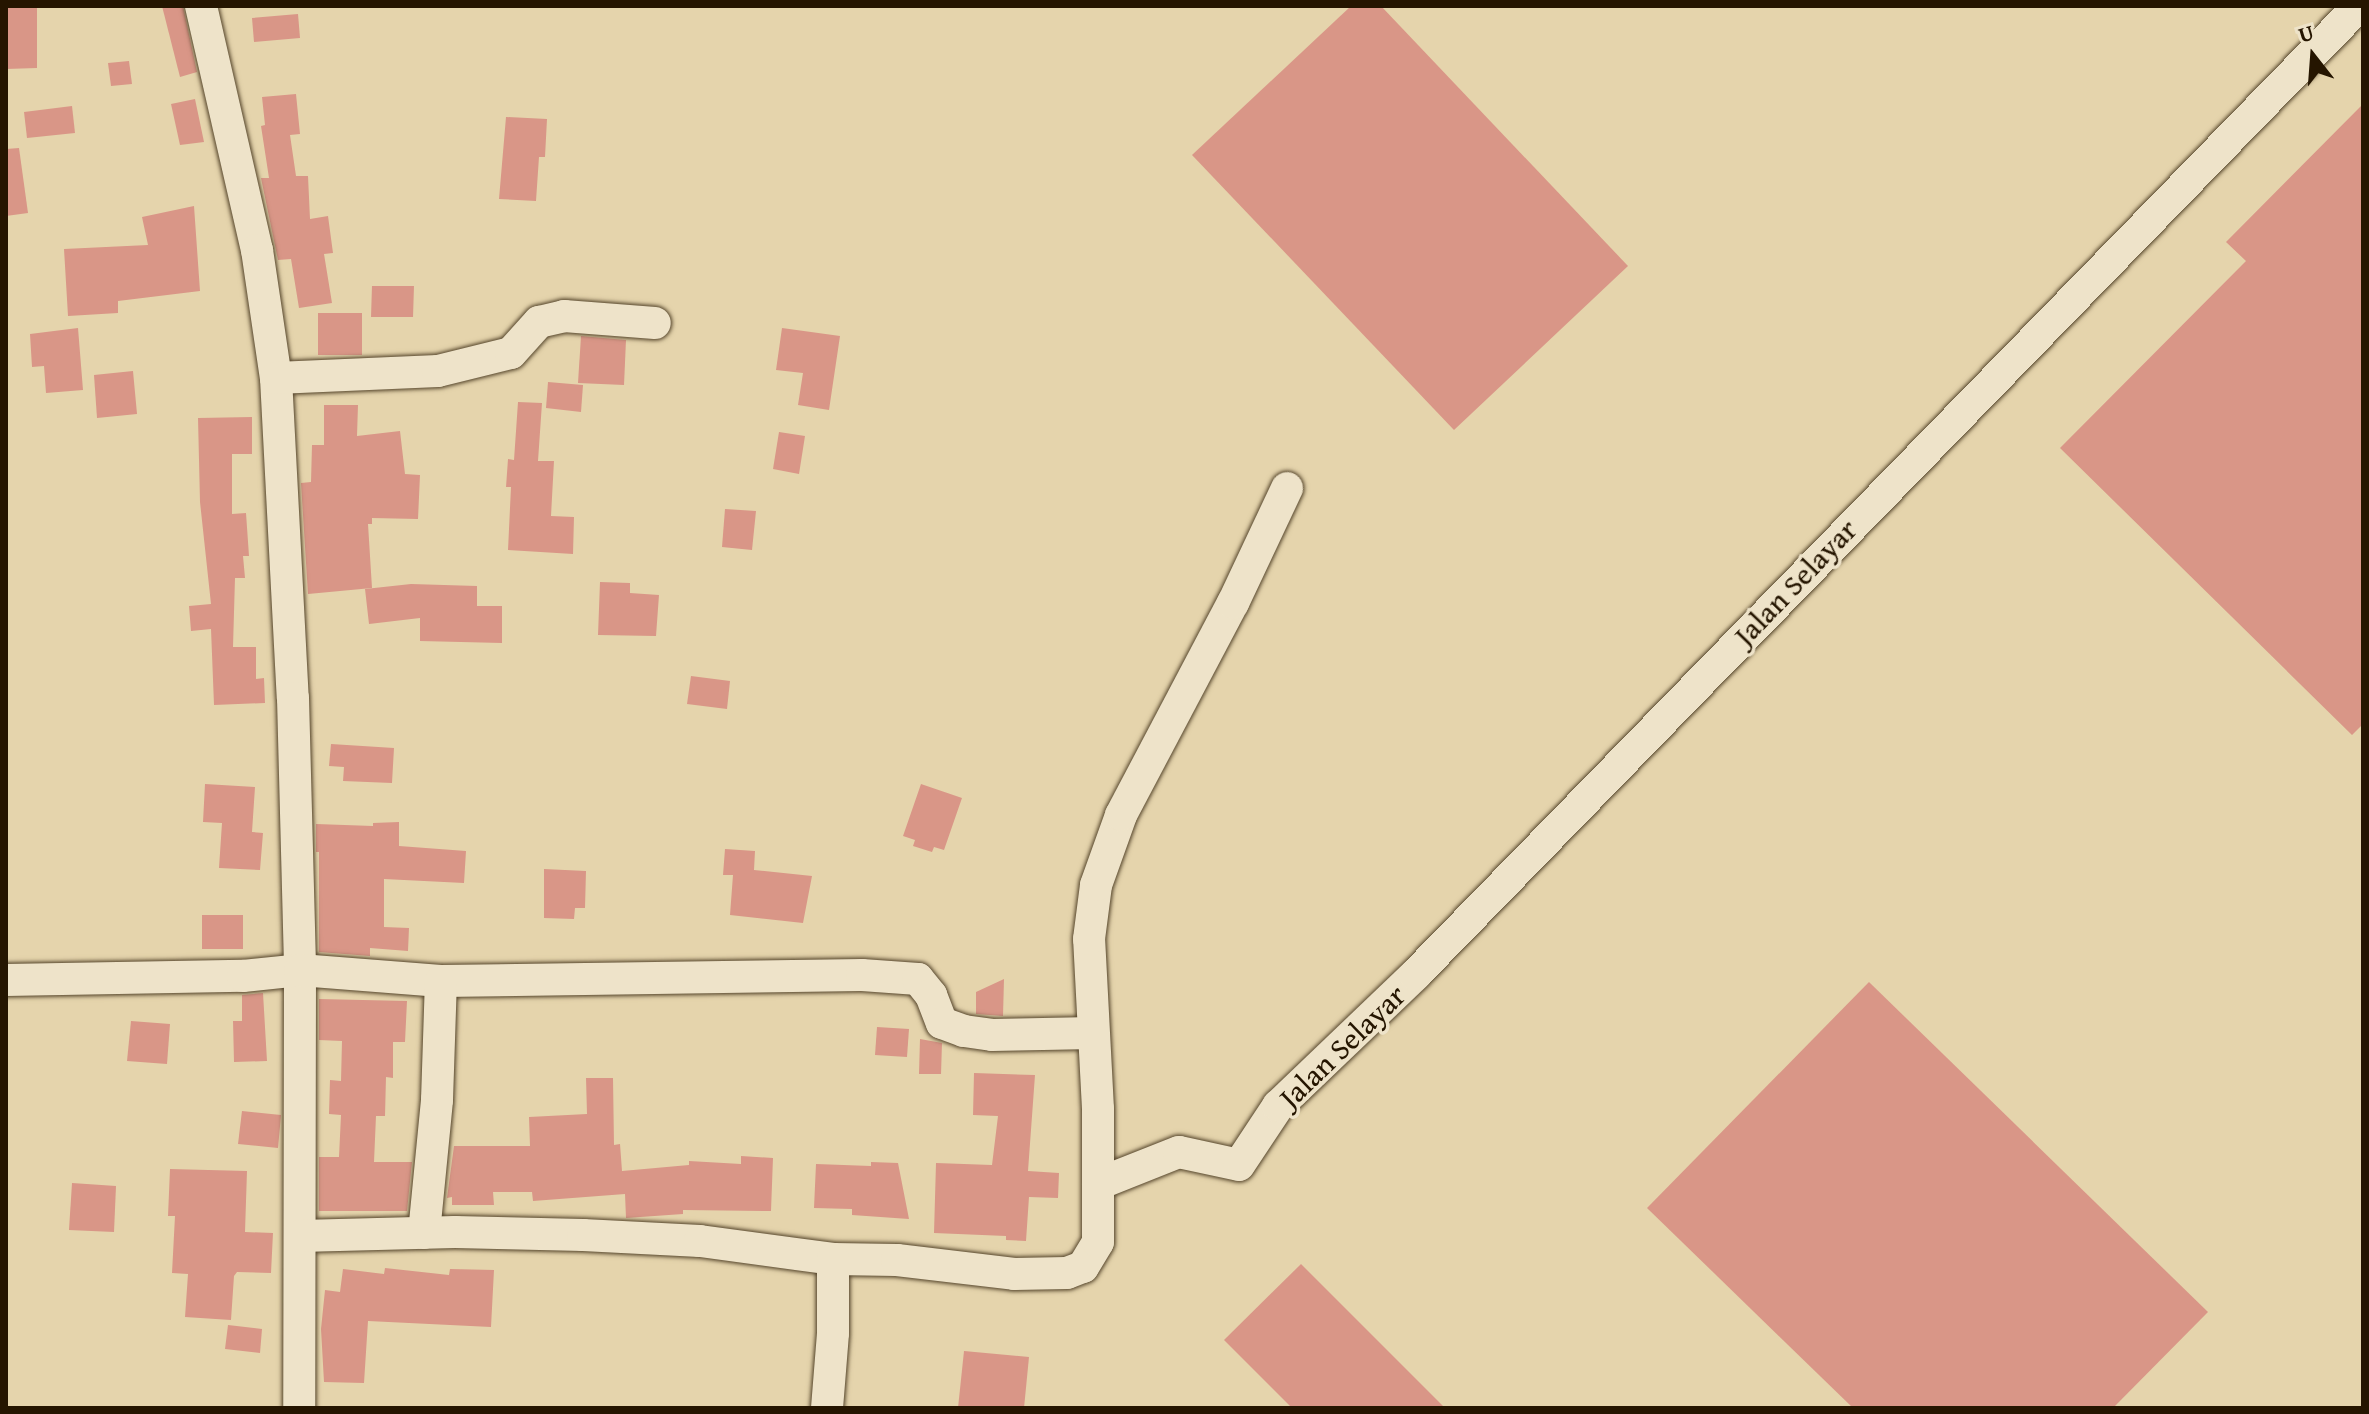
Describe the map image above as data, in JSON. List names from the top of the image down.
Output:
{
  "streets": {
    "street": ["Jalan Selayar"]
  },
  "north": "top"
}
